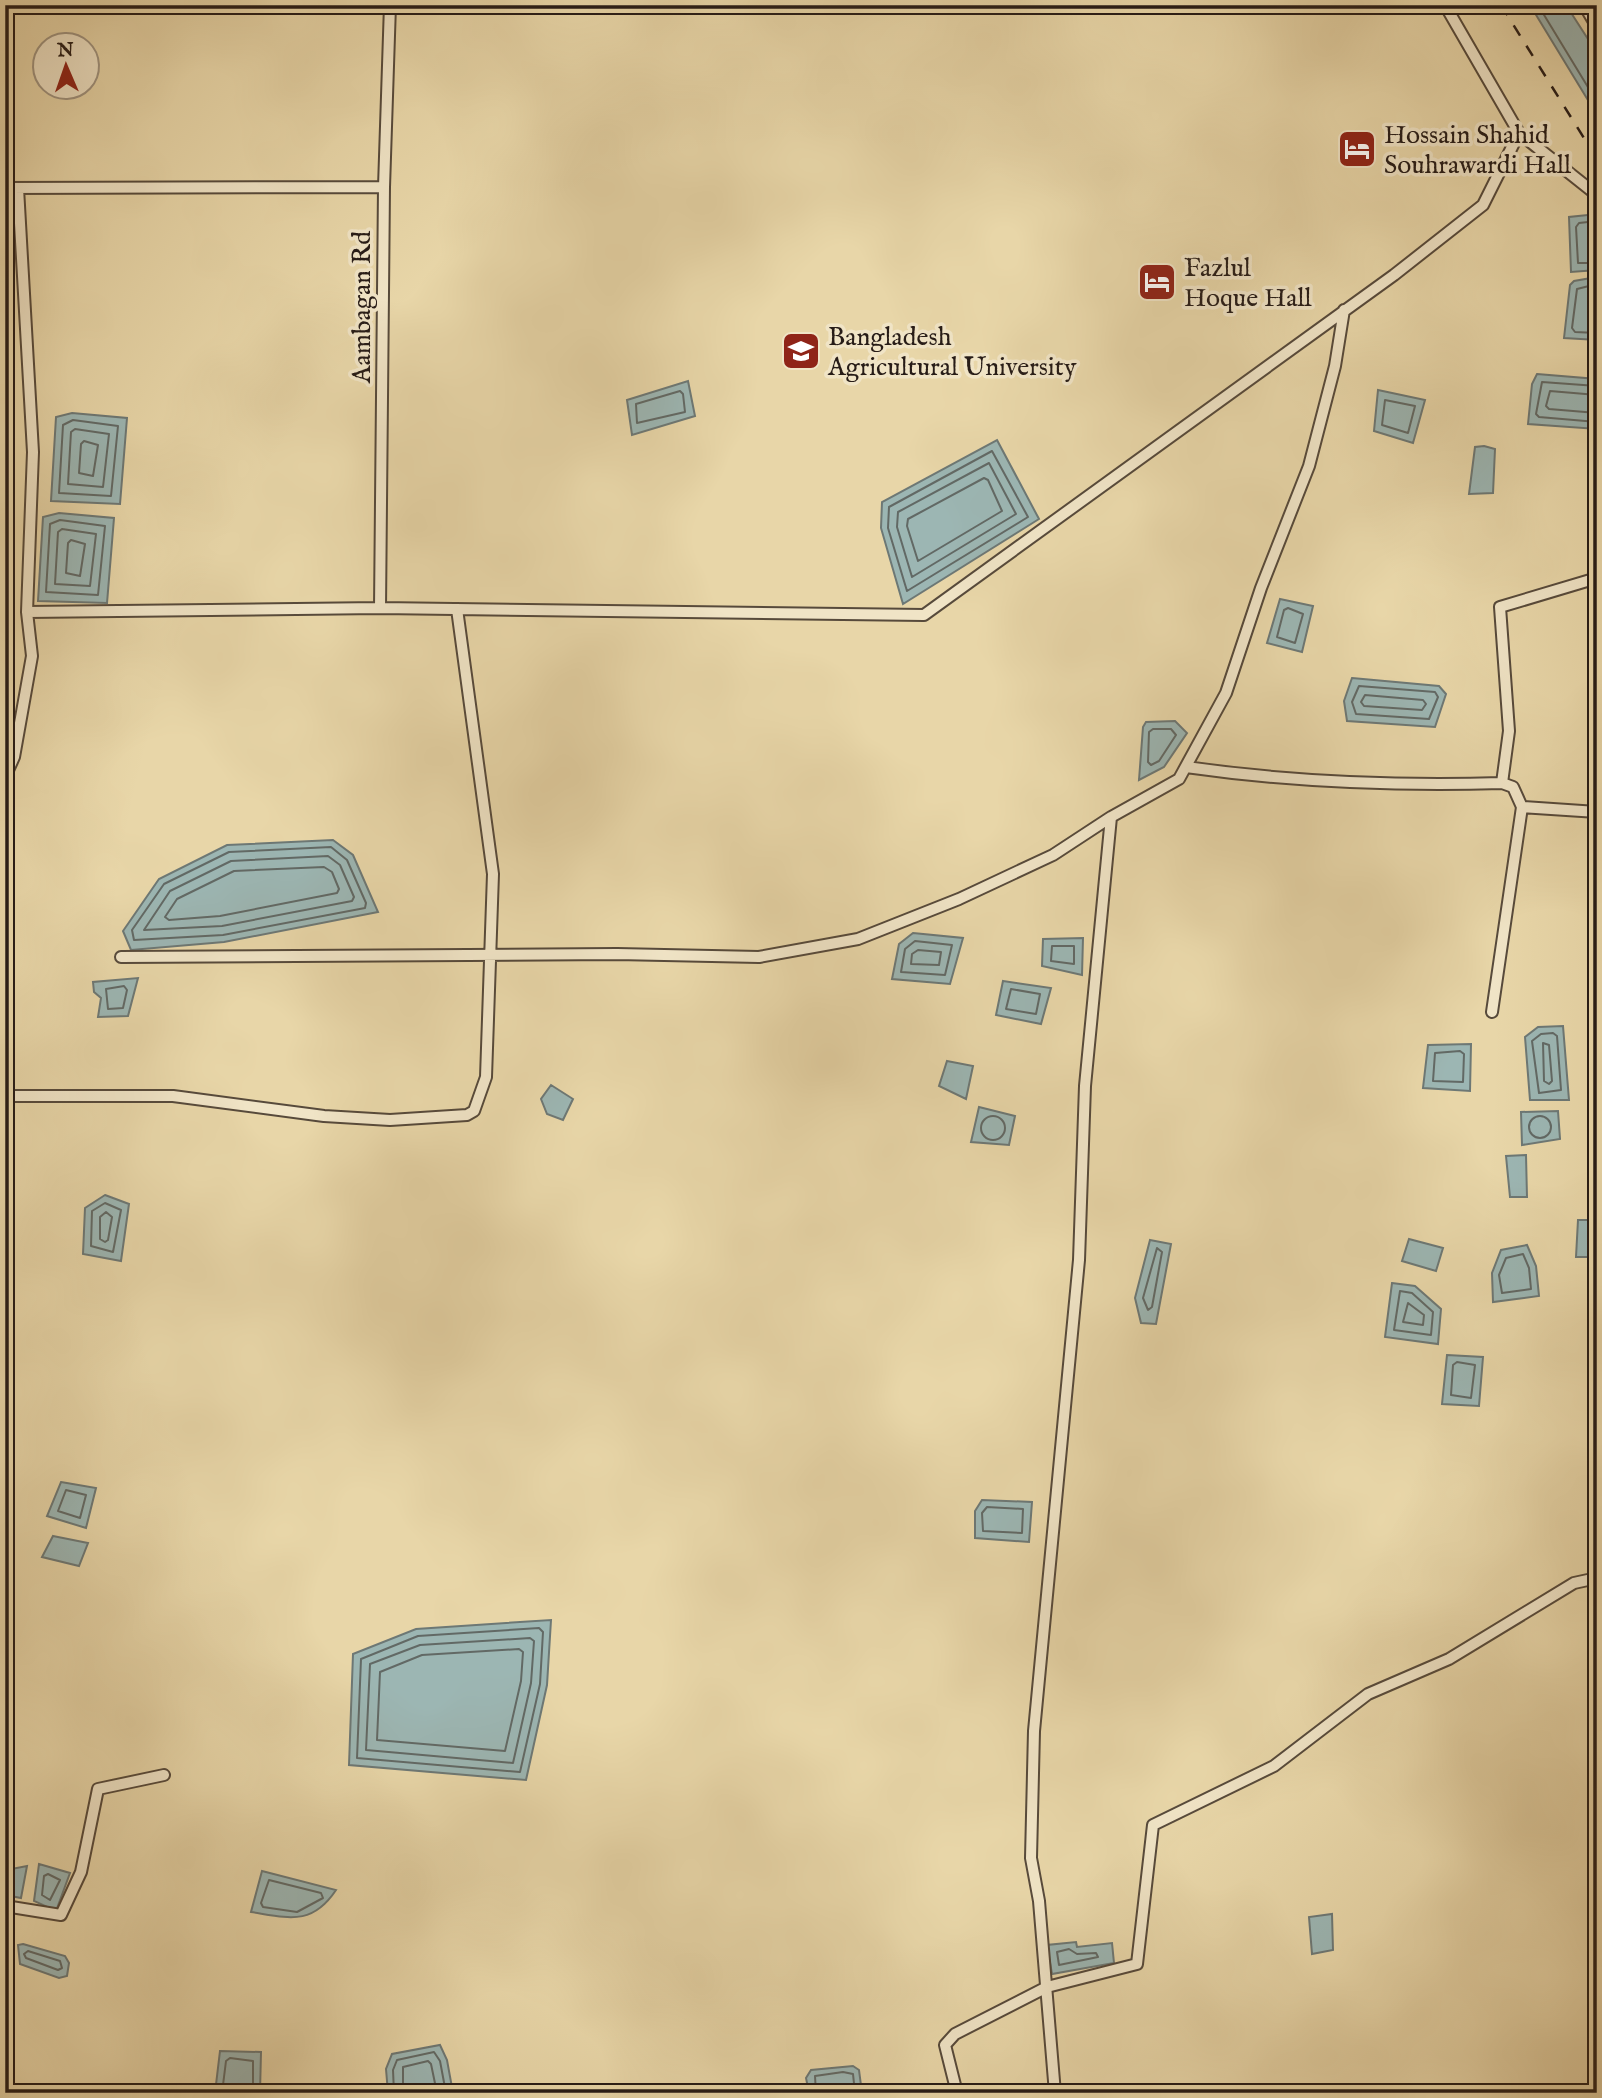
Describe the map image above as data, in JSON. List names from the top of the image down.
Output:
{
  "streets": {
    "street": ["Aambagan Rd"]
  },
  "places": {
    "hotel": ["Hossain Shahid Souhrawardi Hall", "Fazlul Hoque Hall"],
    "school or university": ["Bangladesh Agricultural University"]
  },
  "north": "top"
}
